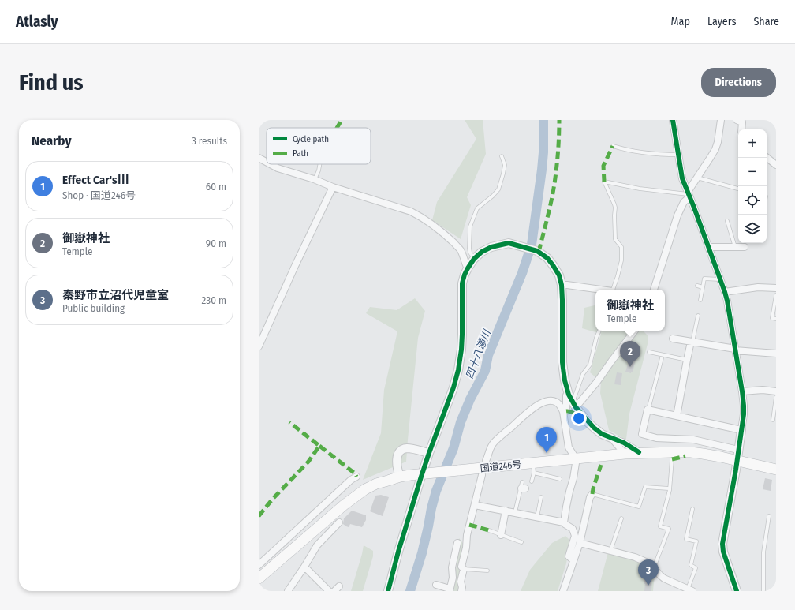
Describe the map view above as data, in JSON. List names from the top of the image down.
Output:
{
  "streets": {
    "highway": ["国道246号"]
  },
  "water": ["四十八瀬川"],
  "legend": ["Cycle path", "Path"],
  "page": {
    "header": "Atlasly",
    "nav": ["Map", "Layers", "Share"],
    "buttons": "Directions",
    "title": "Find us",
    "heading": ["Nearby", "3 results"],
    "map_buttons": ["+", "−"],
    "list": [
      {
        "mark": "1",
        "name": "Effect Car'sⅢ",
        "note": "Shop · 国道246号",
        "value": "60 m"
      },
      {
        "mark": "2",
        "name": "御嶽神社",
        "note": "Temple",
        "value": "90 m"
      },
      {
        "mark": "3",
        "name": "秦野市立沼代児童室",
        "note": "Public building",
        "value": "230 m"
      }
    ],
    "popup": ["御嶽神社", "Temple"],
    "pins": ["2", "1", "3"]
  }
}
